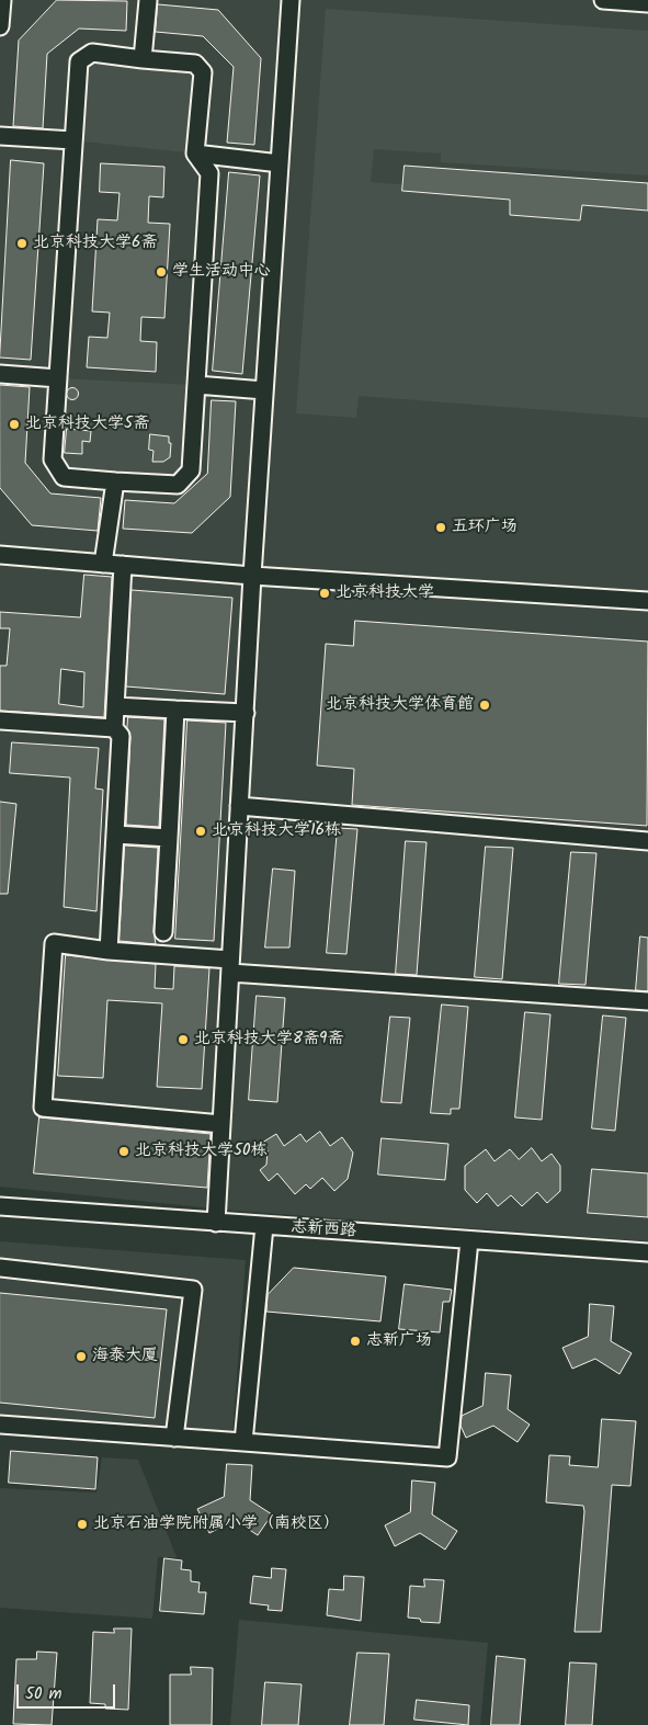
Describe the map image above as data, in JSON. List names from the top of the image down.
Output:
{
  "streets": {
    "street": ["志新西路"]
  },
  "places": [
    "北京科技大学6斋",
    "学生活动中心",
    "北京科技大学5斋",
    "五环广场",
    "北京科技大学",
    "北京科技大学体育館",
    "北京科技大学16栋",
    "北京科技大学8斋9斋",
    "北京科技大学50栋",
    "志新广场",
    "海泰大厦",
    "北京石油学院附属小学（南校区）"
  ],
  "scale_bar": "50 m"
}
